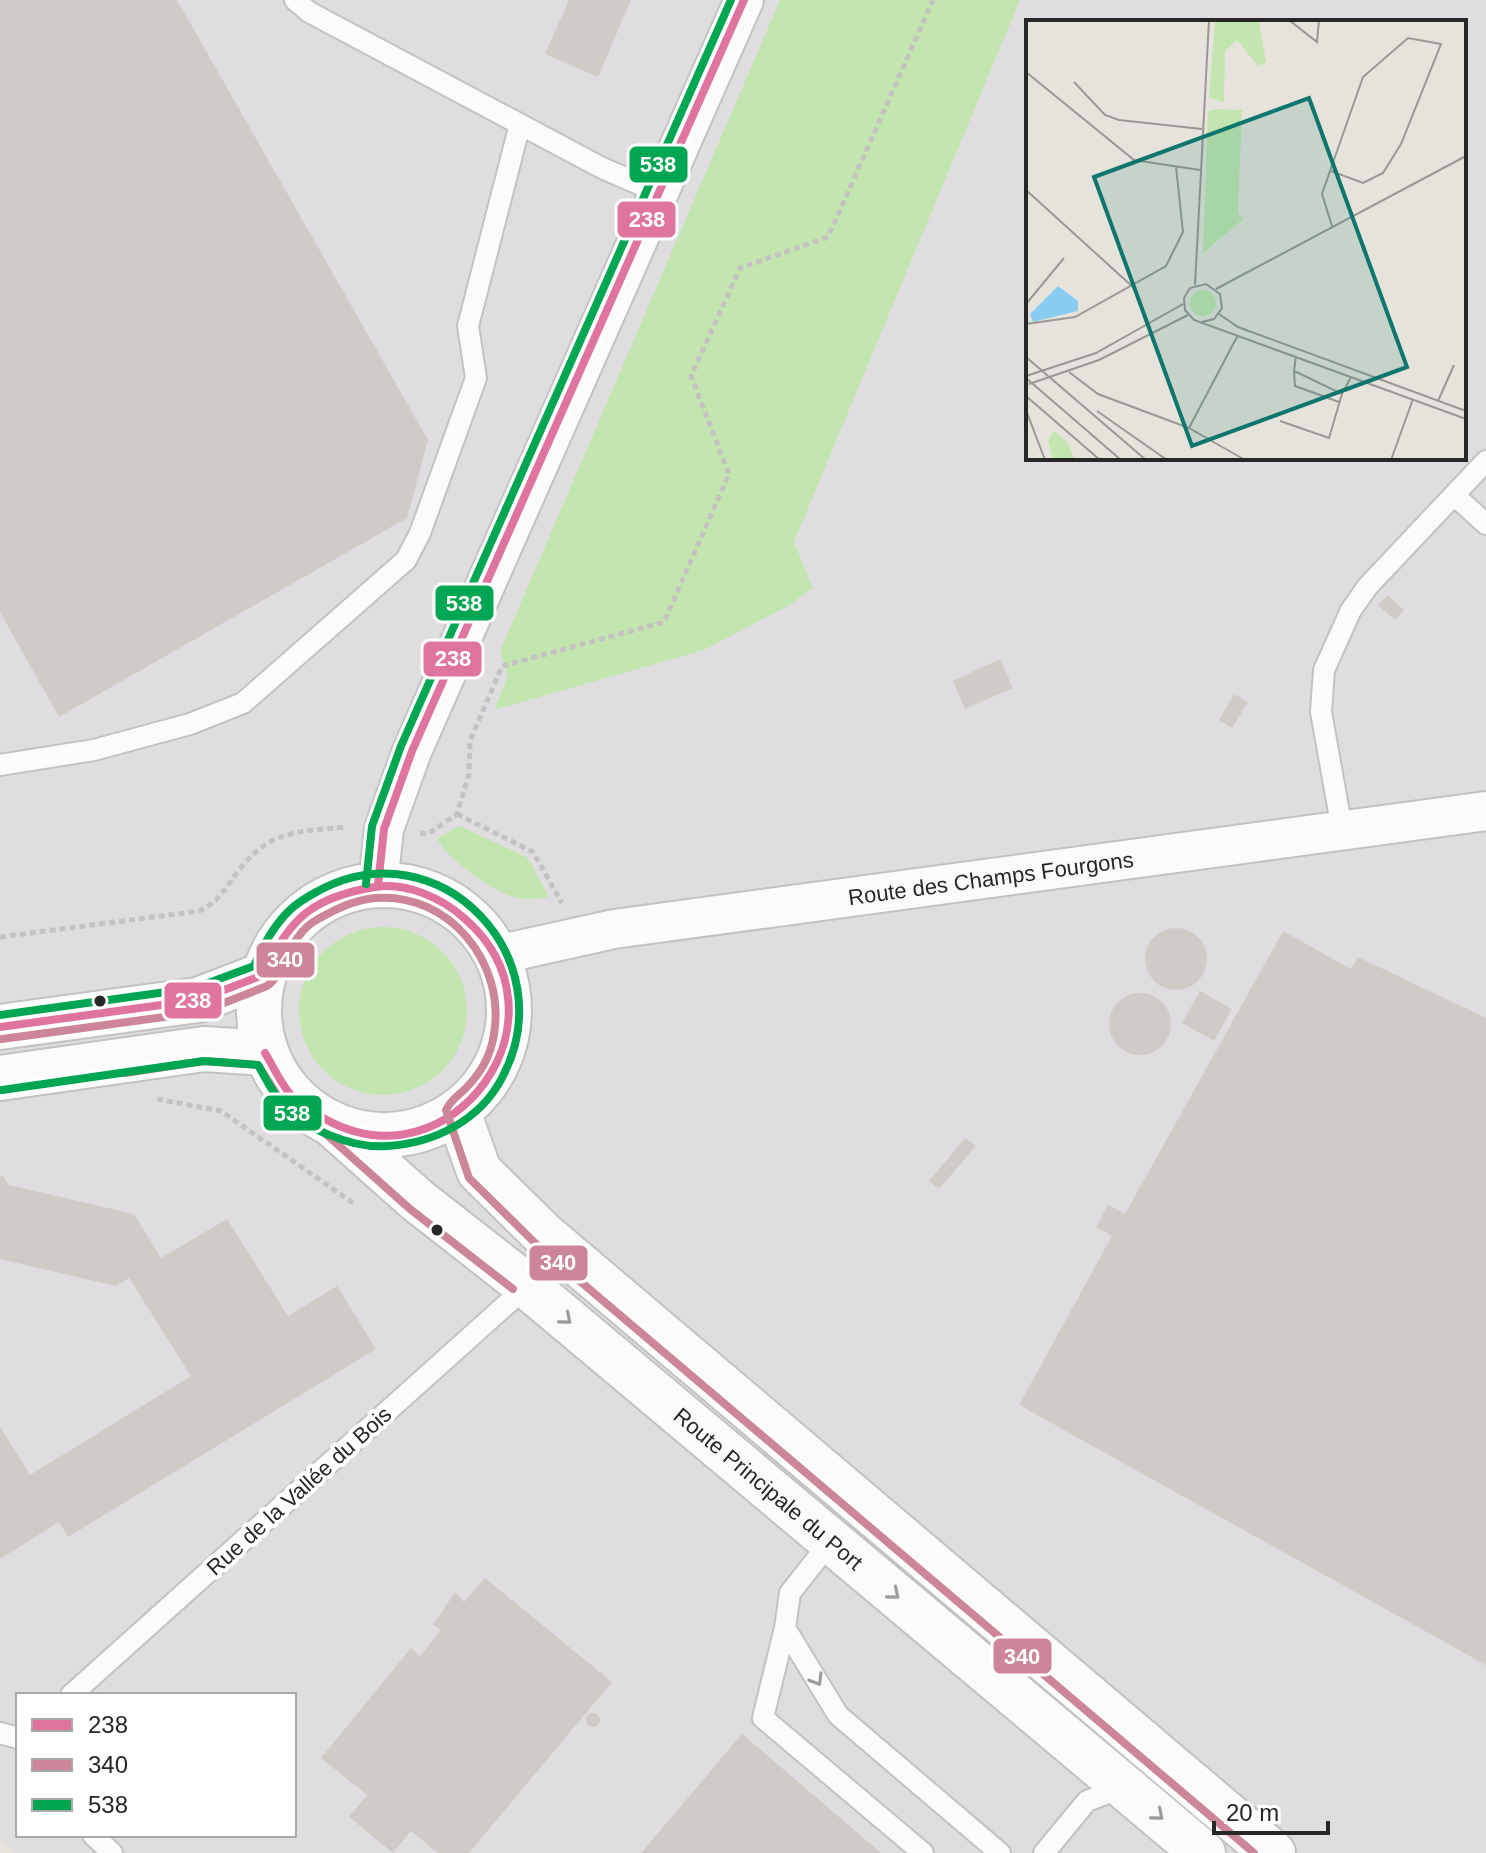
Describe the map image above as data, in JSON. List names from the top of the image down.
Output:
{
  "streets": {
    "main road": ["Route Principale du Port"],
    "street": ["Route des Champs Fourgons"],
    "lane": ["Rue de la Vallée du Bois"]
  },
  "crossings": [
    ["Route des Champs Fourgons", "Route Principale du Port"],
    ["Route Principale du Port", "Rue de la Vallée du Bois"]
  ],
  "lines": ["transit line 238", "transit line 538", "transit line 340"],
  "legend": ["238", "340", "538"],
  "scale_bar": "20 m"
}
